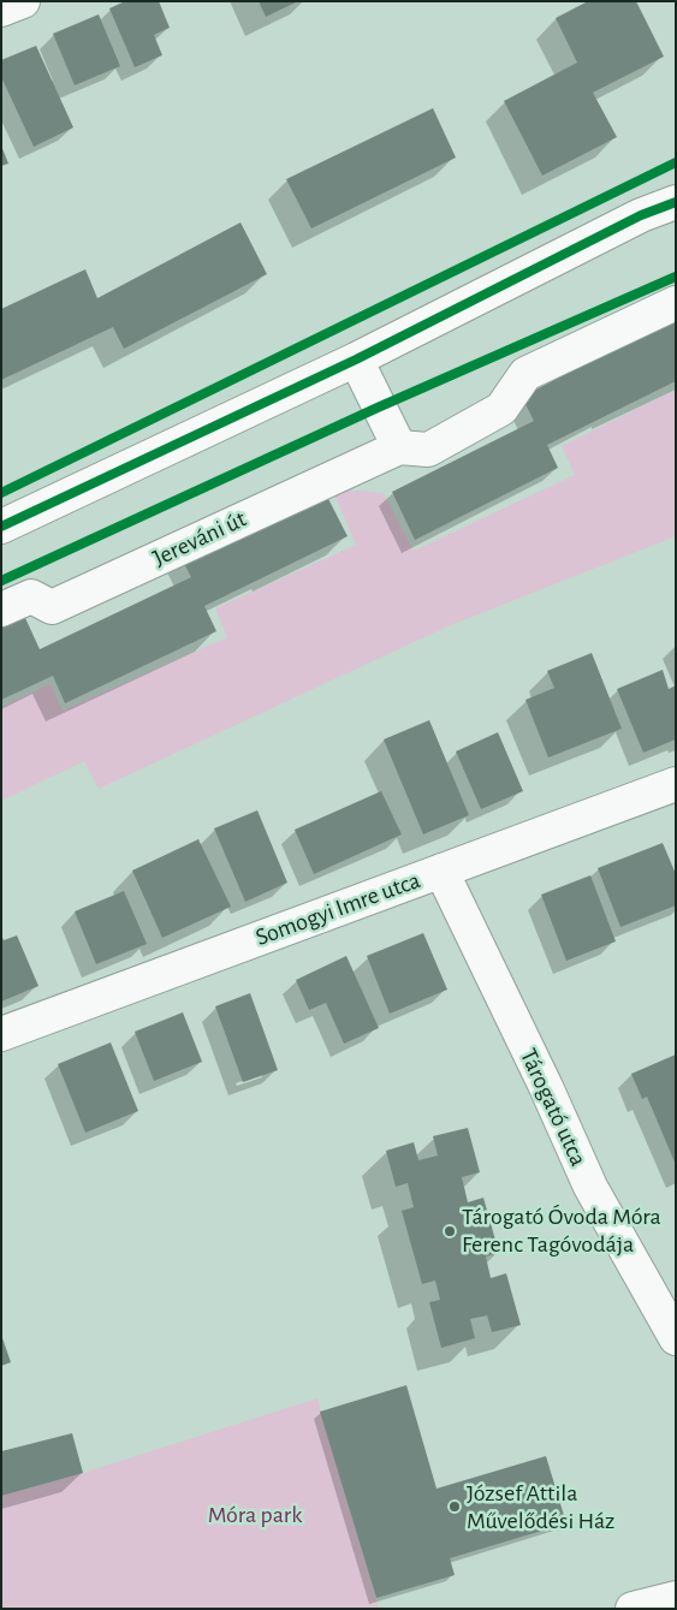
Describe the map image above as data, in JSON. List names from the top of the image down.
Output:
{
  "streets": {
    "street": ["Jereváni út", "Somogyi Imre utca", "Tárogató utca"]
  },
  "crossings": [
    ["Somogyi Imre utca", "Tárogató utca"]
  ],
  "parks": ["Móra park"],
  "places": ["Tárogató Óvoda Móra Ferenc Tagóvodája", "József Attila Művelődési Ház"]
}
